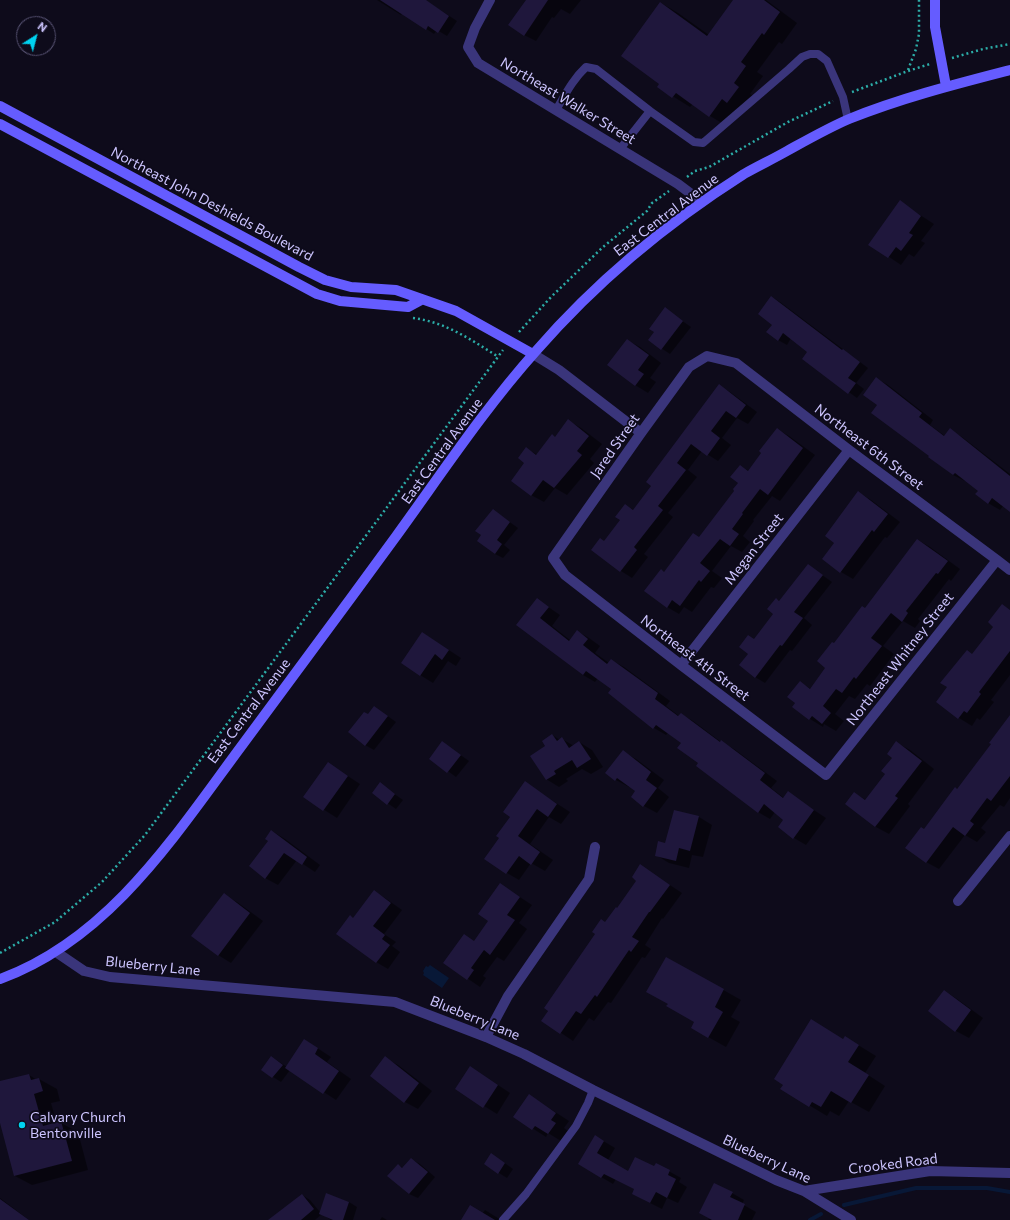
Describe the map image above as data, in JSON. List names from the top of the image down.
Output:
{
  "streets": {
    "main road": ["Northeast John Deshields Boulevard", "East Central Avenue"],
    "street": [
      "Northeast Walker Street",
      "Jared Street",
      "Northeast 6th Street",
      "Megan Street",
      "Northeast 4th Street",
      "Northeast Whitney Street",
      "Blueberry Lane",
      "Crooked Road"
    ]
  },
  "crossings": [
    ["Northeast Walker Street", "East Central Avenue"],
    ["Northeast John Deshields Boulevard", "East Central Avenue"],
    ["East Central Avenue", "Blueberry Lane"],
    ["Jared Street", "Northeast 6th Street"],
    ["Jared Street", "Northeast 4th Street"],
    ["Northeast 6th Street", "Megan Street"],
    ["Northeast 6th Street", "Northeast Whitney Street"],
    ["Megan Street", "Northeast 4th Street"],
    ["Northeast 4th Street", "Northeast Whitney Street"],
    ["Blueberry Lane", "Crooked Road"]
  ],
  "places": ["Calvary Church Bentonville"],
  "north": "top right"
}
